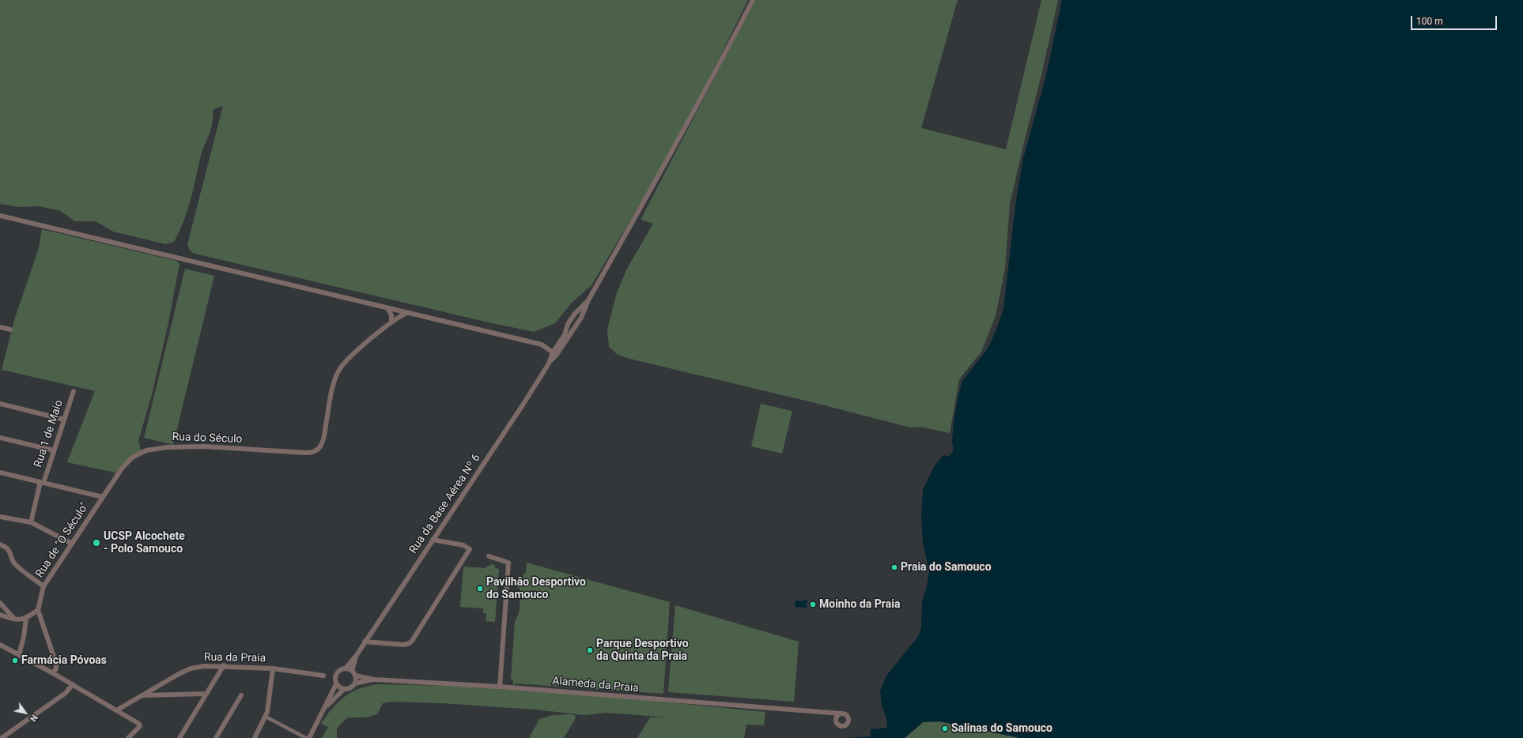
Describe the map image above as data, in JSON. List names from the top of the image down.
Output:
{
  "streets": {
    "street": [
      "Rua 1 de Maio",
      "Rua do Século",
      "Rua da Base Aérea Nº 6",
      "Rua de \"O Século\"",
      "Rua da Praia",
      "Alameda da Praia"
    ]
  },
  "crossings": [
    ["Rua do Século", "Rua de \"O Século\""]
  ],
  "places": [
    "UCSP Alcochete - Polo Samouco",
    "Praia do Samouco",
    "Pavilhão Desportivo do Samouco",
    "Moinho da Praia",
    "Parque Desportivo da Quinta da Praia",
    "Farmácia Póvoas",
    "Salinas do Samouco"
  ],
  "scale_bar": "100 m",
  "north": "bottom right"
}
